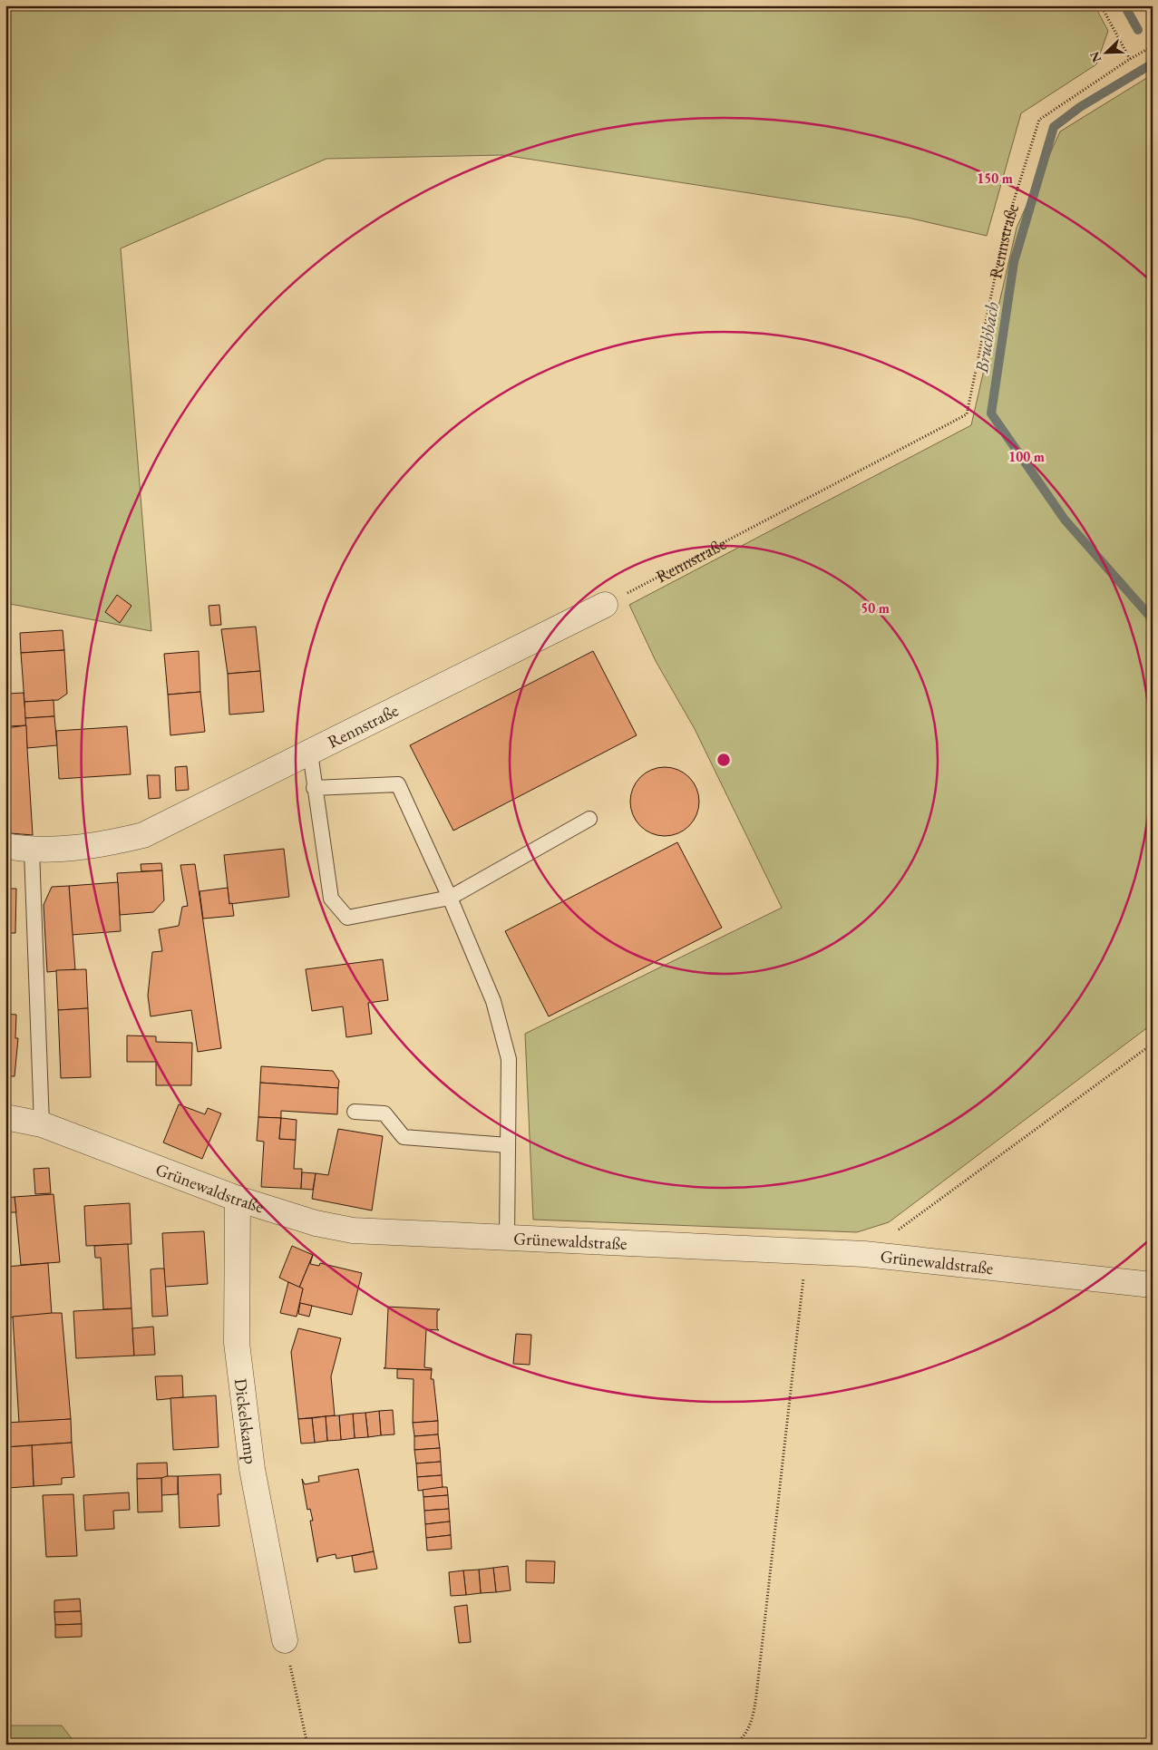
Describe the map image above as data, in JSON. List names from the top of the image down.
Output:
{
  "streets": {
    "street": ["Rennstraße", "Grünewaldstraße", "Dickelskamp"]
  },
  "crossings": [
    ["Grünewaldstraße", "Dickelskamp"]
  ],
  "water": ["Bruchbach"],
  "north": "bottom left",
  "rings": ["150 m", "100 m", "50 m"]
}
